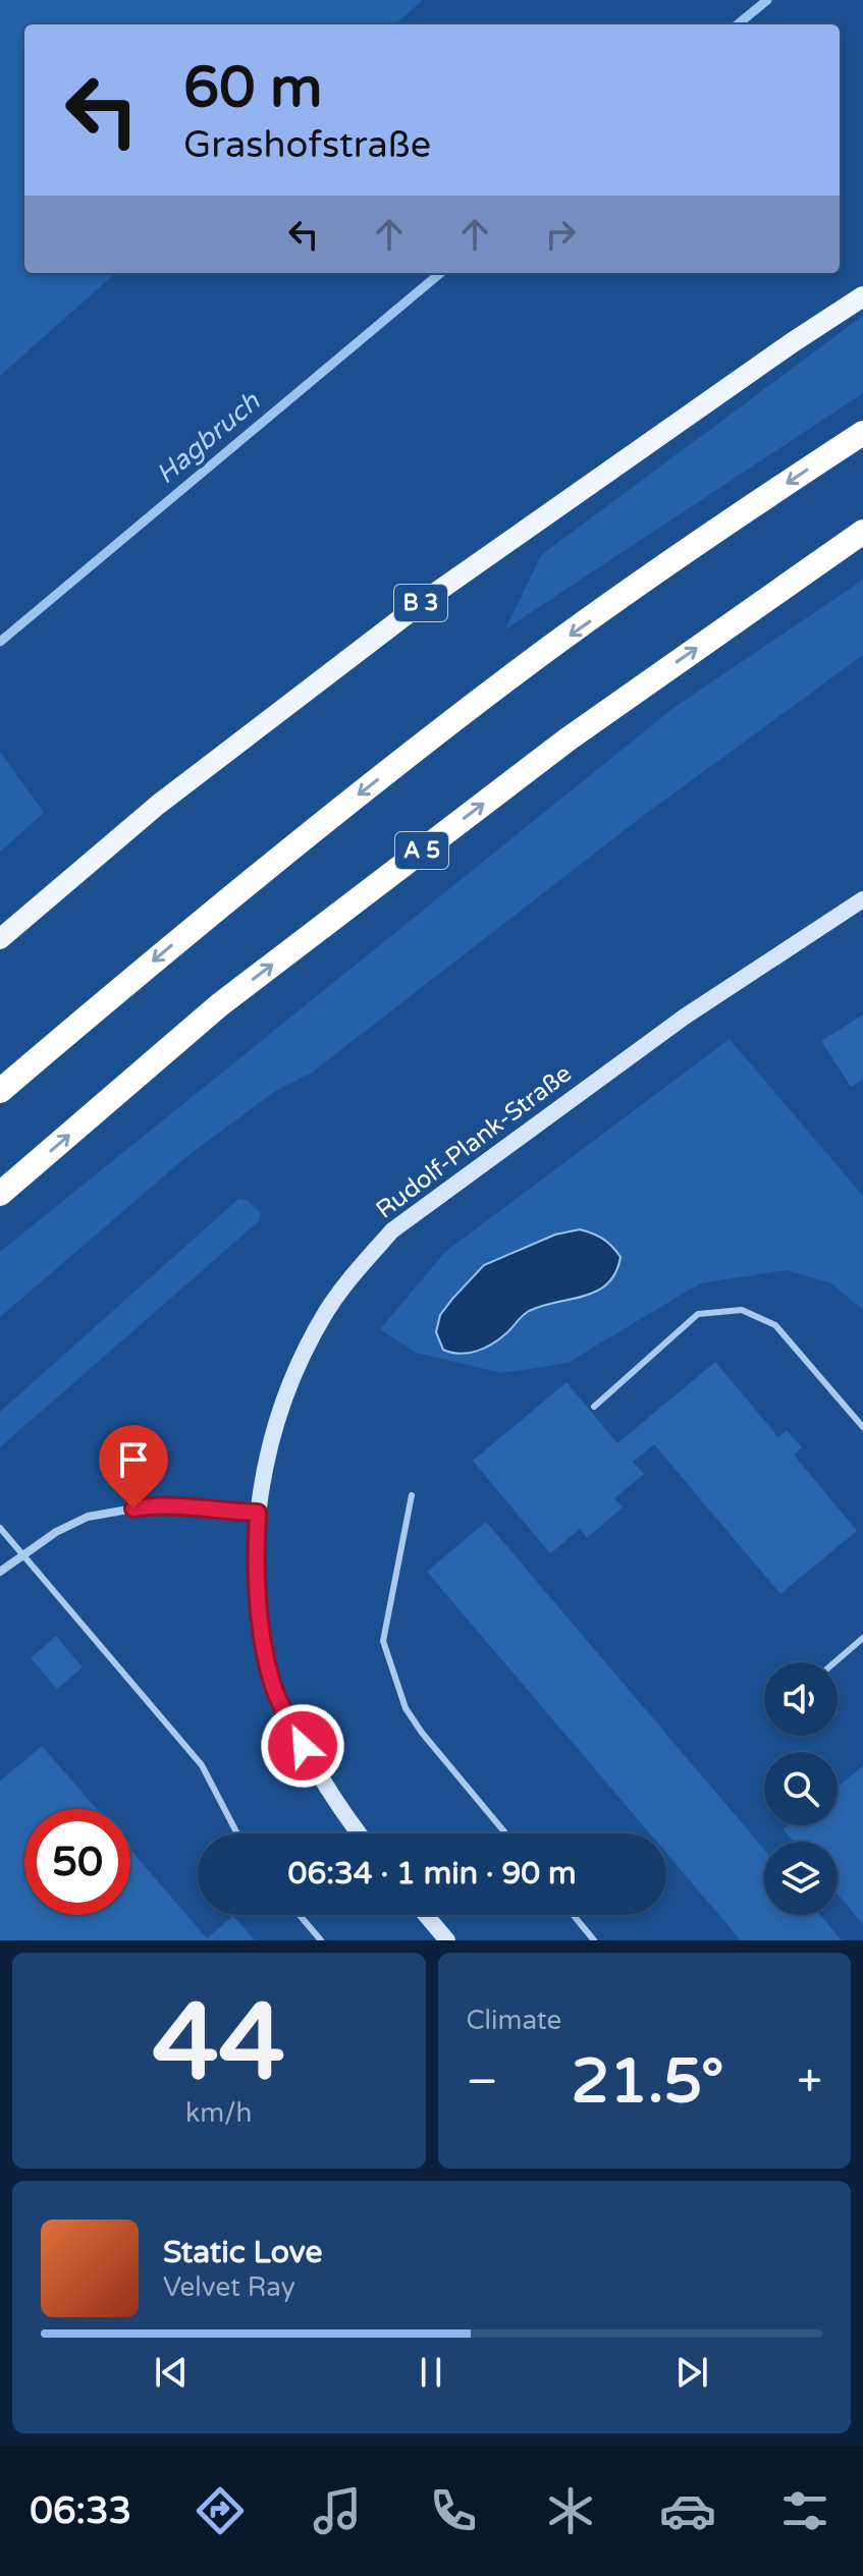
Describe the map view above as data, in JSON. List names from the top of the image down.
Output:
{
  "streets": {
    "highway": ["A 5"],
    "main road": ["B 3", "Rudolf-Plank-Straße"]
  },
  "water": ["Hagbruch"],
  "page": {
    "turn": ["60 m", "Grashofstraße"],
    "limit": "50",
    "trip": "06:34 · 1 min · 90 m",
    "tile": [
      ["44", "km/h"],
      "Climate"
    ],
    "heat": ["−", "21.5°", "+"],
    "song": ["Static Love", "Velvet Ray"],
    "tabs": "06:33"
  }
}
